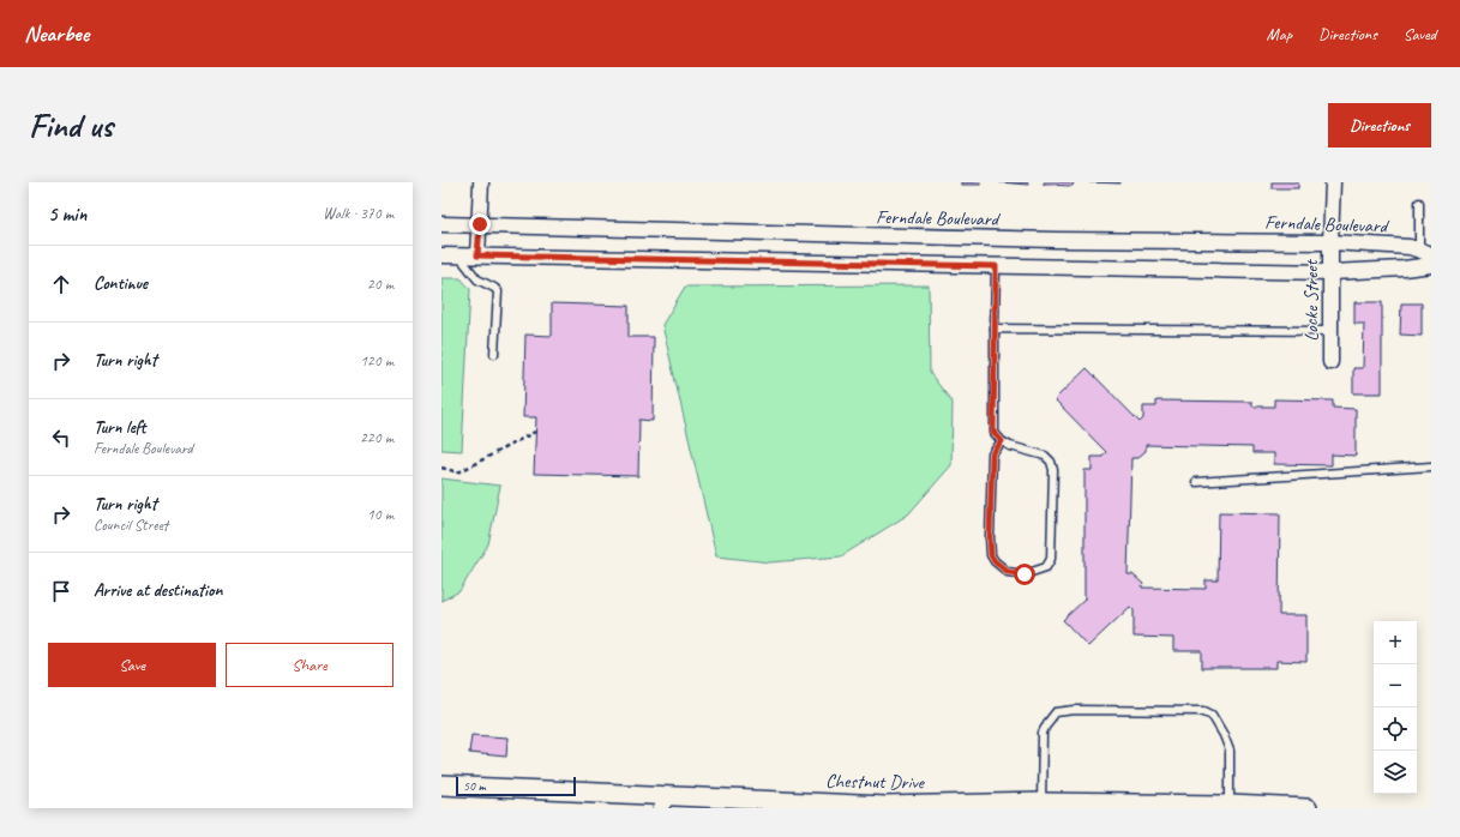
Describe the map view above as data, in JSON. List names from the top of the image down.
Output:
{
  "streets": {
    "street": ["Ferndale Boulevard", "Locke Street", "Chestnut Drive"]
  },
  "crossings": [
    ["Ferndale Boulevard", "Locke Street"]
  ],
  "scale_bar": "50 m",
  "page": {
    "header": "Nearbee",
    "nav": ["Map", "Directions", "Saved"],
    "buttons": [
      "Directions",
      ["Save", "Share"]
    ],
    "title": "Find us",
    "heading": ["5 min", "Walk · 370 m"],
    "list": [
      ["Continue", "20 m"],
      ["Turn right", "120 m"],
      ["Turn left", "Ferndale Boulevard", "220 m"],
      ["Turn right", "Council Street", "10 m"],
      "Arrive at destination"
    ],
    "map_buttons": ["+", "−"],
    "scale": "50 m"
  }
}
